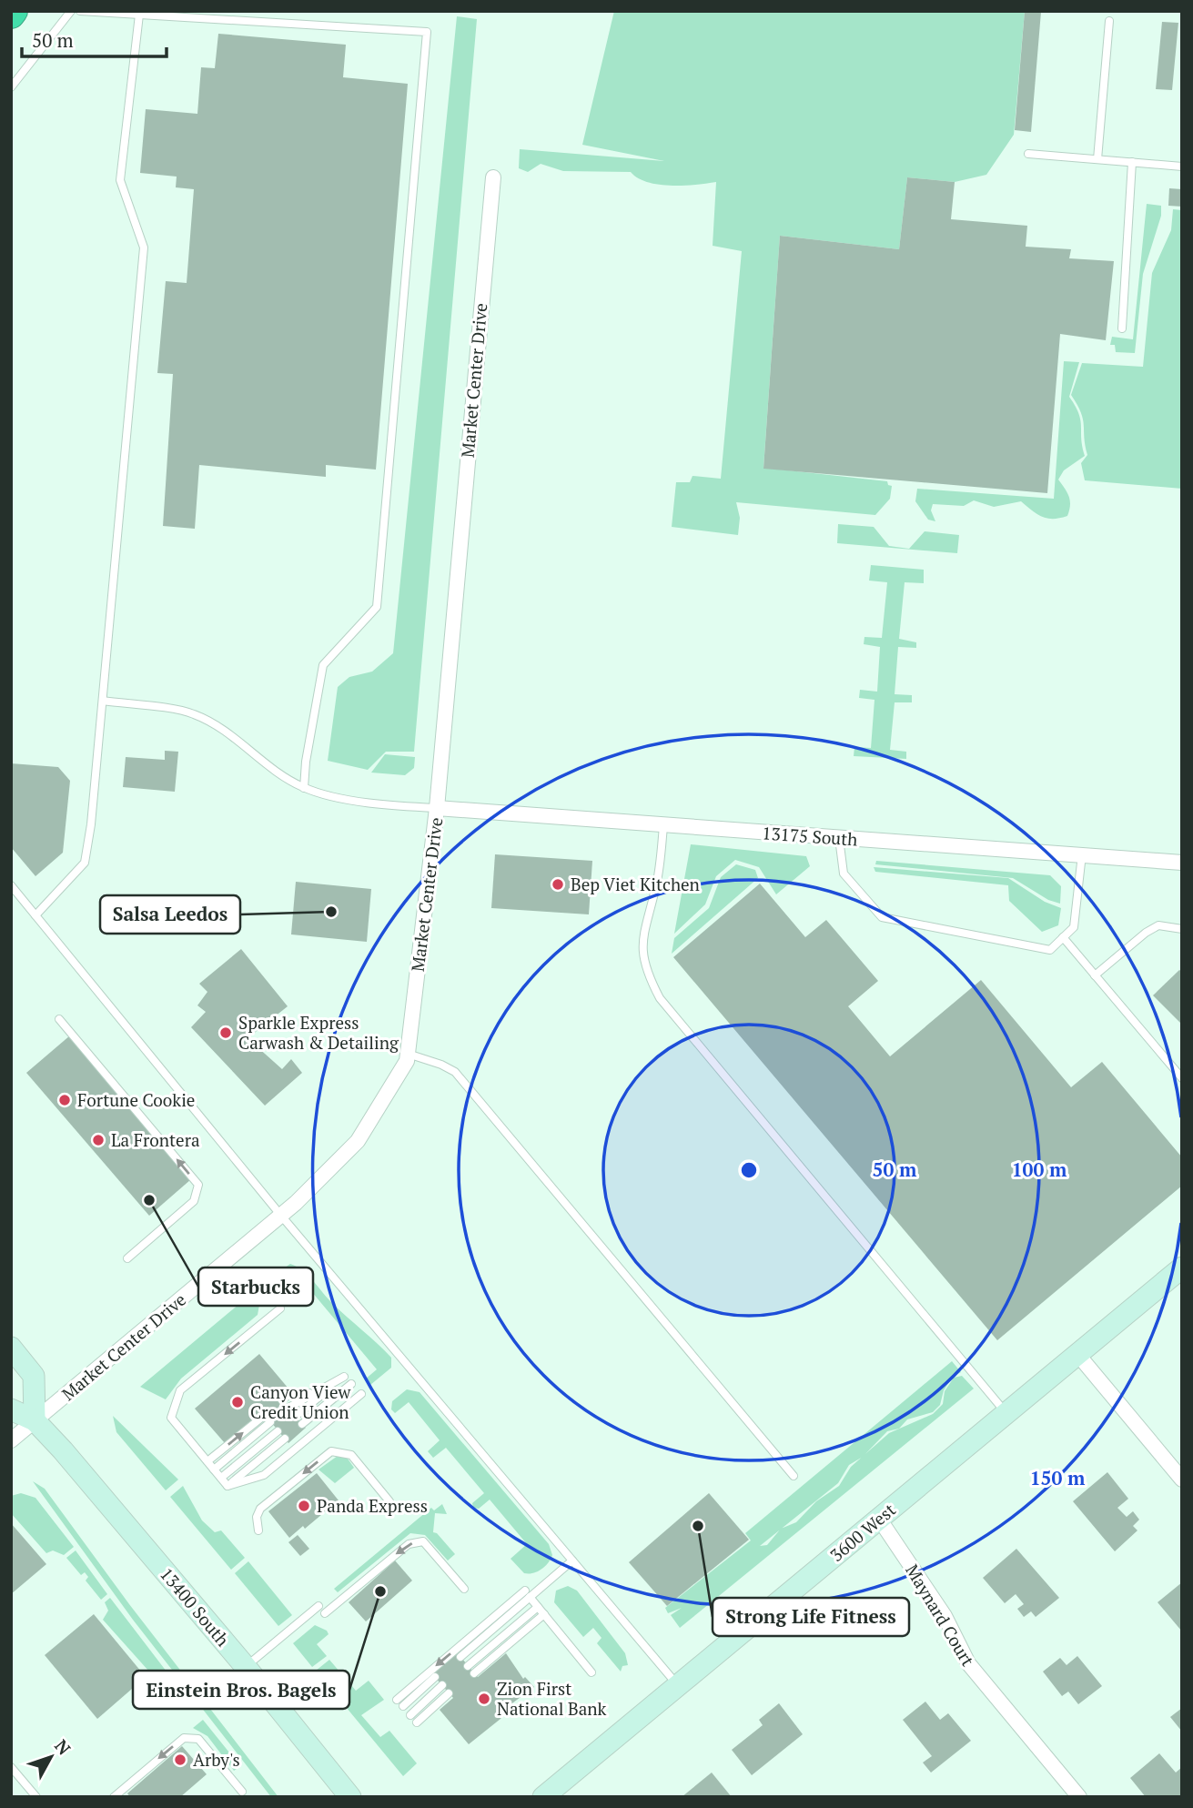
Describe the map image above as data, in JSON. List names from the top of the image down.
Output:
{
  "streets": {
    "main road": ["3600 West", "13400 South"],
    "street": ["Market Center Drive", "13175 South", "Maynard Court"]
  },
  "crossings": [
    ["Market Center Drive", "13175 South"],
    ["Market Center Drive", "13400 South"],
    ["3600 West", "Maynard Court"]
  ],
  "places": [
    "Bep Viet Kitchen",
    "Salsa Leedos",
    "Sparkle Express Carwash & Detailing",
    "Fortune Cookie",
    "La Frontera",
    "Starbucks",
    "Canyon View Credit Union",
    "Panda Express",
    "Strong Life Fitness",
    "Einstein Bros. Bagels",
    "Zion First National Bank",
    "Arby's"
  ],
  "scale_bar": "50 m",
  "north": "top right",
  "rings": ["50 m", "100 m", "150 m"]
}
